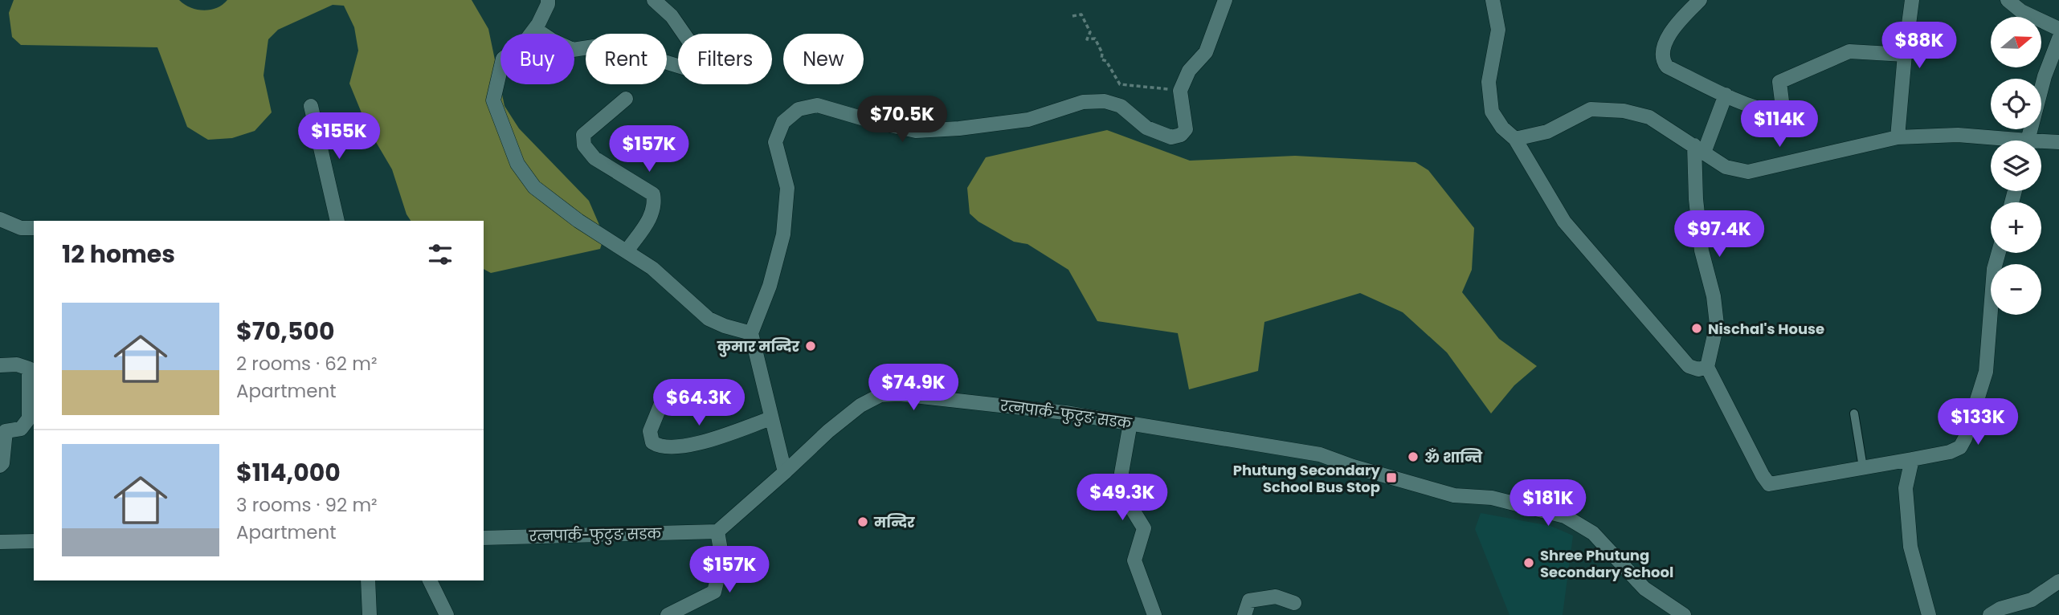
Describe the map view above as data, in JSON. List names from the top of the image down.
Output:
{
  "streets": {
    "street": ["रत्नपार्क-फुटुङ सडक"]
  },
  "places": {
    "other": [
      "Nischal's House",
      "कुमार मन्दिर",
      "ॐ शान्ति",
      "मन्दिर",
      "Shree Phutung Secondary School"
    ],
    "transit": ["Phutung Secondary School Bus Stop"]
  },
  "north": "right",
  "page": {
    "map_buttons": ["+", "−"],
    "price": [
      "$88K",
      "$70.5K",
      "$114K",
      "$155K",
      "$157K",
      "$97.4K",
      "$74.9K",
      "$64.3K",
      "$133K",
      "$49.3K",
      "$181K",
      "$157K"
    ],
    "chip": [
      "Buy",
      "Rent",
      "Filters",
      "New"
    ],
    "heading": "12 homes",
    "list": [
      {
        "name": "$70,500",
        "note": "2 rooms · 62 m² · Apartment"
      },
      {
        "name": "$114,000",
        "note": "3 rooms · 92 m² · Apartment"
      }
    ]
  }
}
